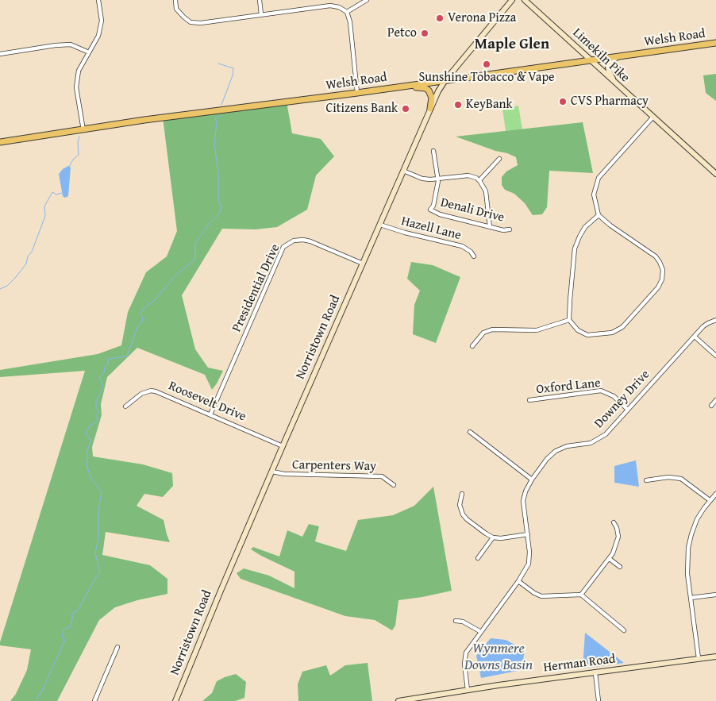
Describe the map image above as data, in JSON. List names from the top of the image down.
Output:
{
  "streets": {
    "main road": [
      "Welsh Road",
      "Limekiln Pike",
      "Norristown Road",
      "Herman Road"
    ],
    "street": [
      "Denali Drive",
      "Hazell Lane",
      "Presidential Drive",
      "Oxford Lane",
      "Downey Drive",
      "Roosevelt Drive",
      "Carpenters Way"
    ]
  },
  "crossings": [
    ["Welsh Road", "Limekiln Pike"],
    ["Welsh Road", "Norristown Road"],
    ["Hazell Lane", "Norristown Road"],
    ["Presidential Drive", "Norristown Road"],
    ["Presidential Drive", "Roosevelt Drive"],
    ["Norristown Road", "Roosevelt Drive"],
    ["Norristown Road", "Carpenters Way"],
    ["Oxford Lane", "Downey Drive"],
    ["Downey Drive", "Herman Road"]
  ],
  "districts": ["Maple Glen"],
  "water": ["Wynmere Downs Basin"],
  "places": [
    "Verona Pizza",
    "Petco",
    "Sunshine Tobacco & Vape",
    "CVS Pharmacy",
    "KeyBank",
    "Citizens Bank"
  ]
}
